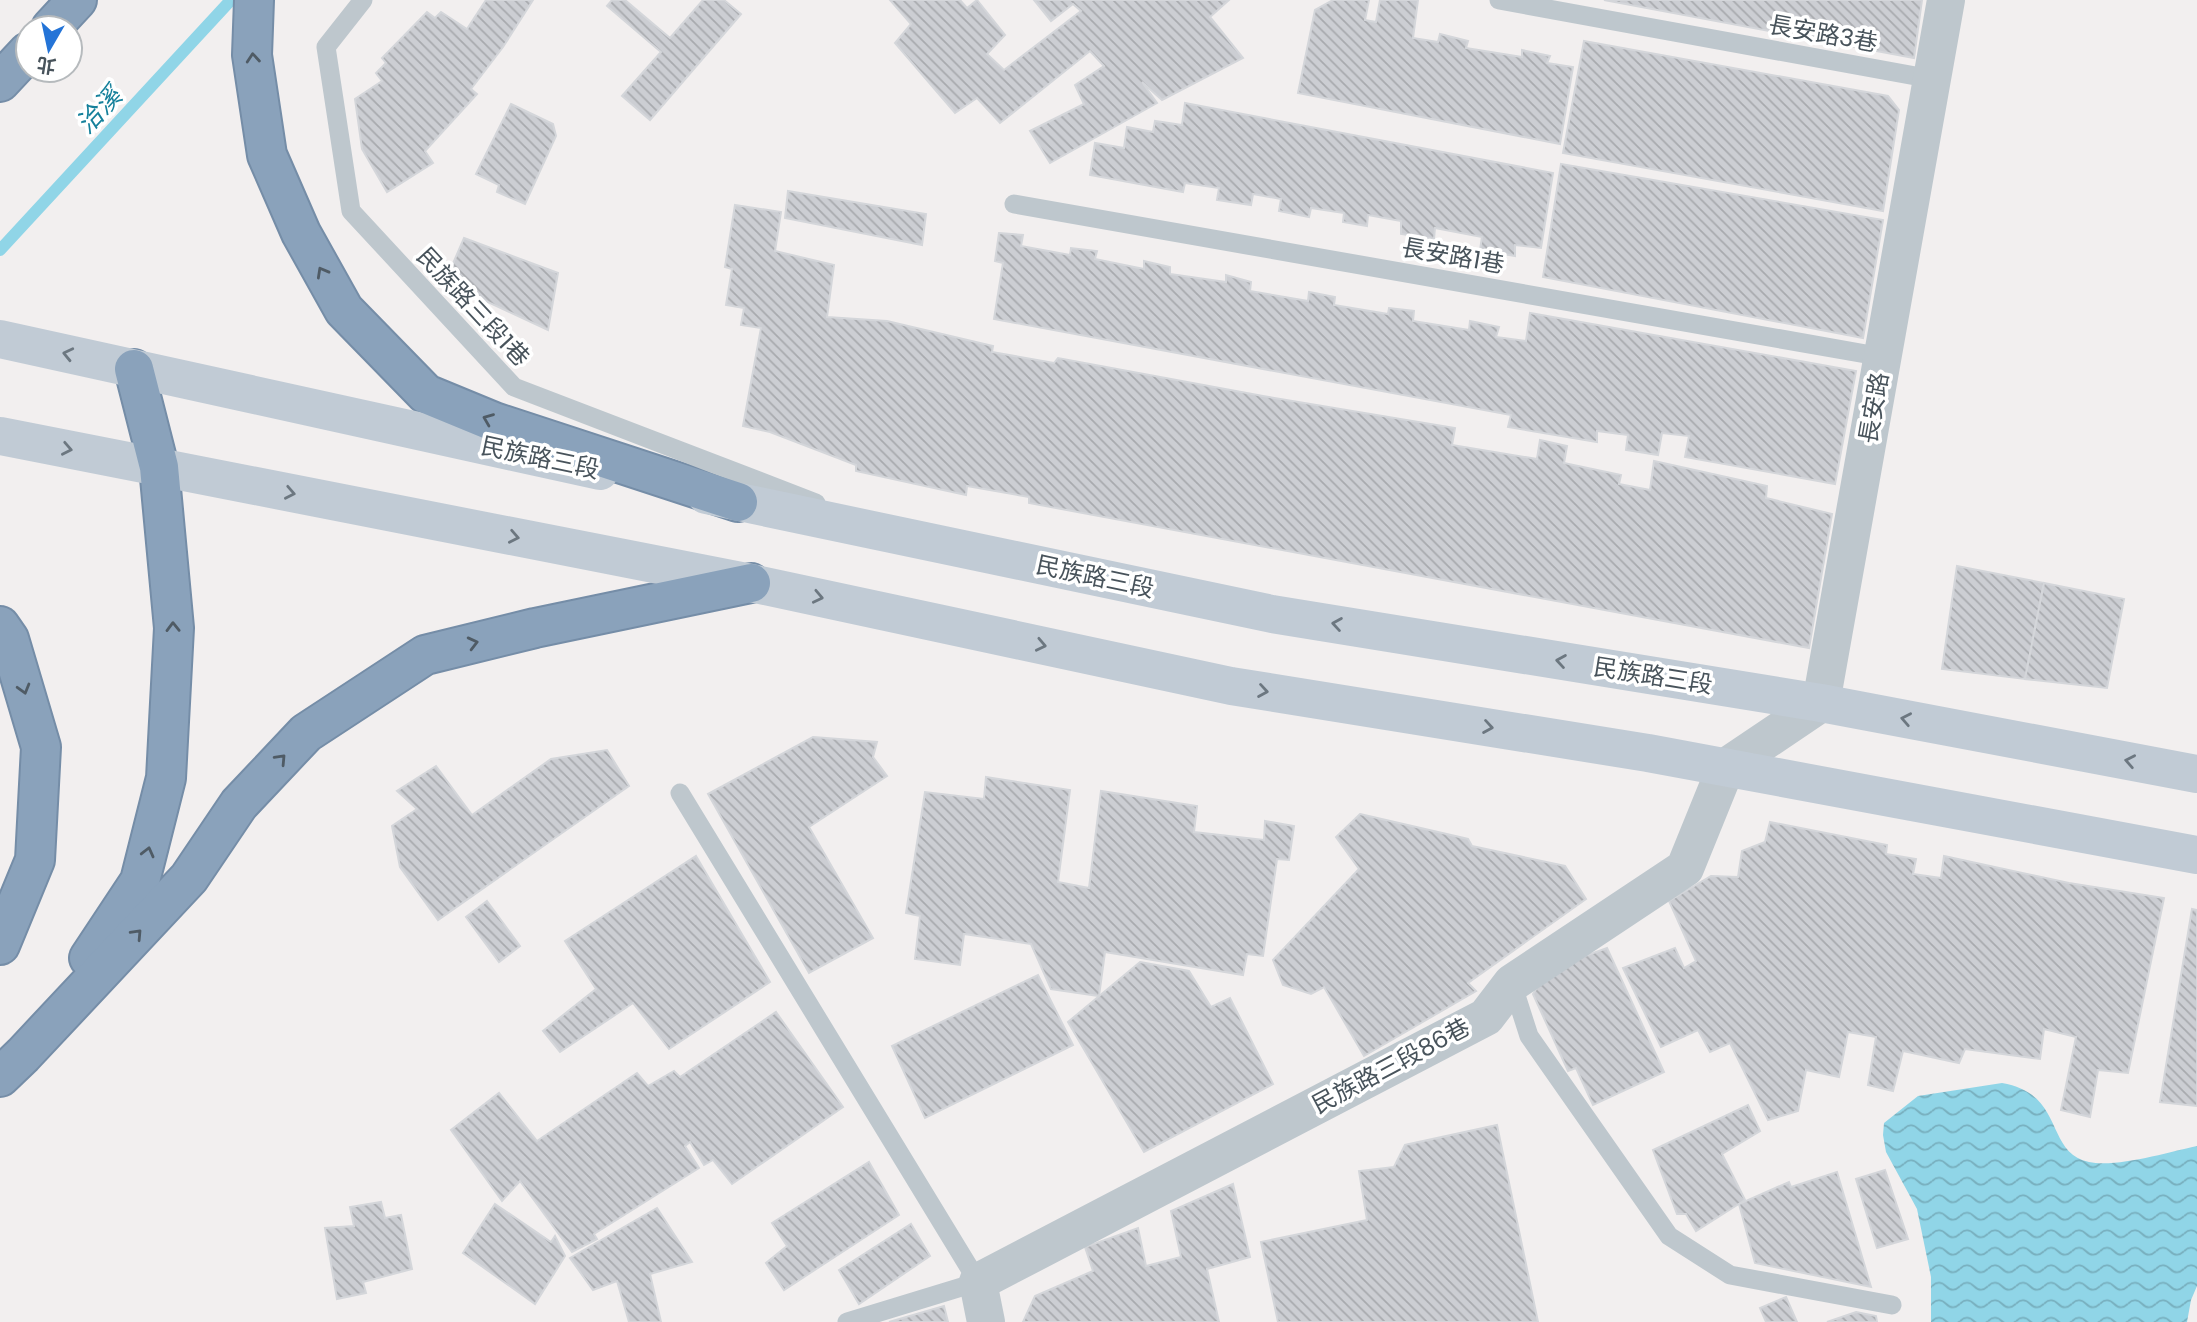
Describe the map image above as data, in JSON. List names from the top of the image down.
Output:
{
  "streets": {
    "main road": ["民族路三段"],
    "street": ["長安路", "民族路三段86巷"],
    "lane": ["長安路3巷", "長安路1巷", "民族路三段1巷"]
  },
  "crossings": [
    ["長安路3巷", "長安路"],
    ["長安路1巷", "長安路"],
    ["民族路三段1巷", "民族路三段"],
    ["長安路", "民族路三段"]
  ],
  "water": ["洽溪"],
  "north": "bottom"
}
